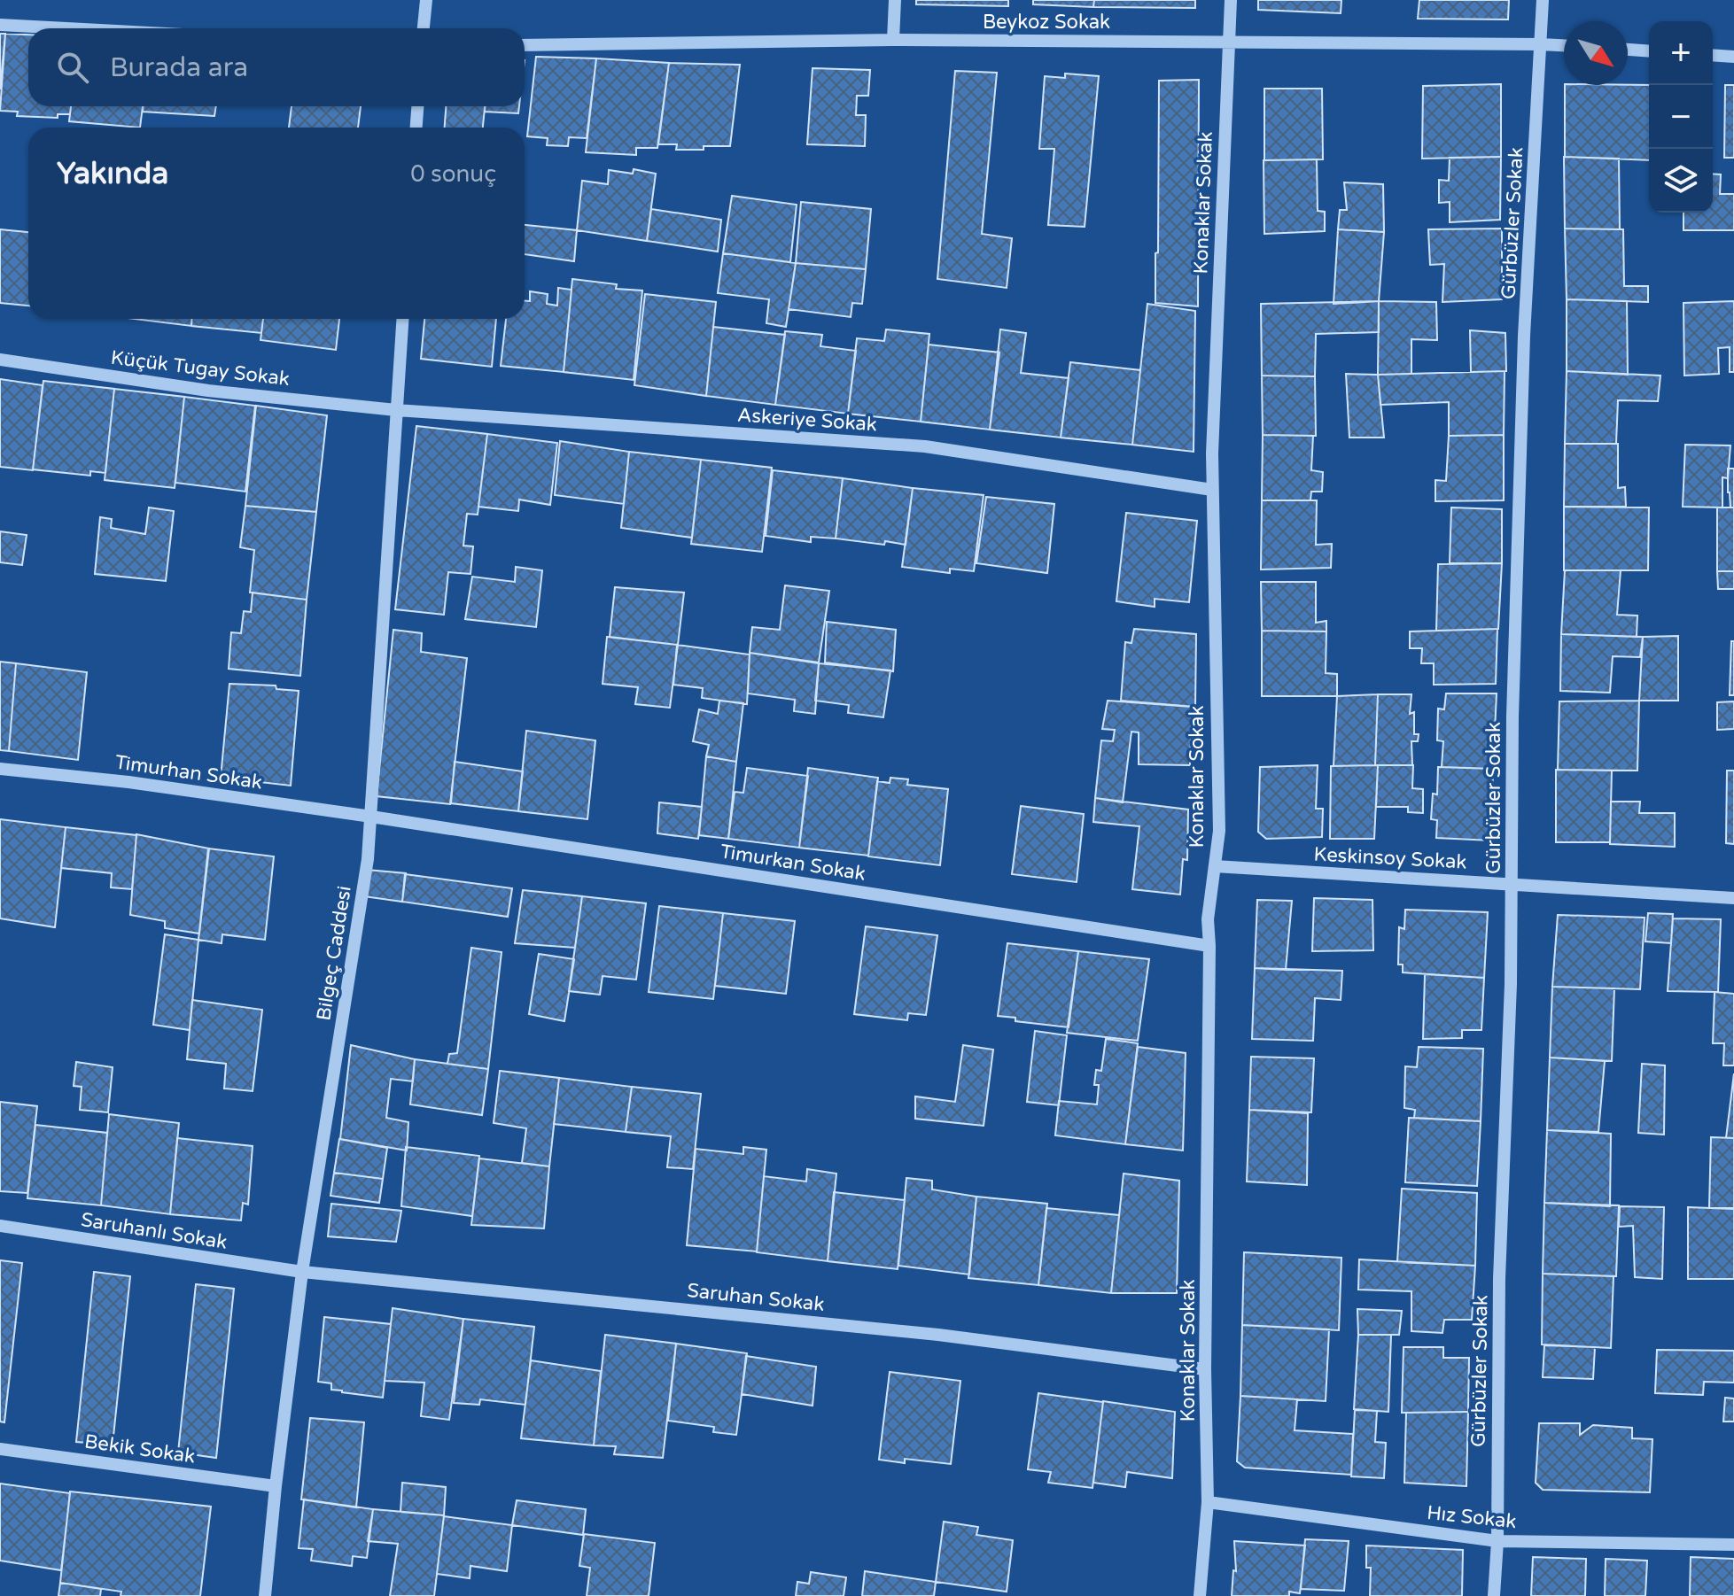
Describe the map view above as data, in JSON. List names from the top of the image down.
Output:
{
  "streets": {
    "street": [
      "Beykoz Sokak",
      "Konaklar Sokak",
      "Gürbüzler Sokak",
      "Küçük Tugay Sokak",
      "Askeriye Sokak",
      "Timurhan Sokak",
      "Keskinsoy Sokak",
      "Timurkan Sokak",
      "Bilgeç Caddesi",
      "Saruhanlı Sokak",
      "Saruhan Sokak",
      "Bekik Sokak",
      "Hız Sokak"
    ]
  },
  "crossings": [
    ["Beykoz Sokak", "Konaklar Sokak"],
    ["Beykoz Sokak", "Gürbüzler Sokak"],
    ["Konaklar Sokak", "Askeriye Sokak"],
    ["Konaklar Sokak", "Keskinsoy Sokak"],
    ["Konaklar Sokak", "Timurkan Sokak"],
    ["Konaklar Sokak", "Saruhan Sokak"],
    ["Konaklar Sokak", "Hız Sokak"],
    ["Gürbüzler Sokak", "Keskinsoy Sokak"],
    ["Gürbüzler Sokak", "Hız Sokak"],
    ["Küçük Tugay Sokak", "Askeriye Sokak"],
    ["Küçük Tugay Sokak", "Bilgeç Caddesi"],
    ["Askeriye Sokak", "Bilgeç Caddesi"],
    ["Timurhan Sokak", "Timurkan Sokak"],
    ["Timurhan Sokak", "Bilgeç Caddesi"],
    ["Timurkan Sokak", "Bilgeç Caddesi"],
    ["Bilgeç Caddesi", "Saruhanlı Sokak"],
    ["Bilgeç Caddesi", "Saruhan Sokak"],
    ["Bilgeç Caddesi", "Bekik Sokak"],
    ["Saruhanlı Sokak", "Saruhan Sokak"]
  ],
  "north": "bottom right",
  "page": {
    "map_buttons": ["+", "−"],
    "search": "Burada ara",
    "heading": ["Yakında", "0 sonuç"]
  }
}
